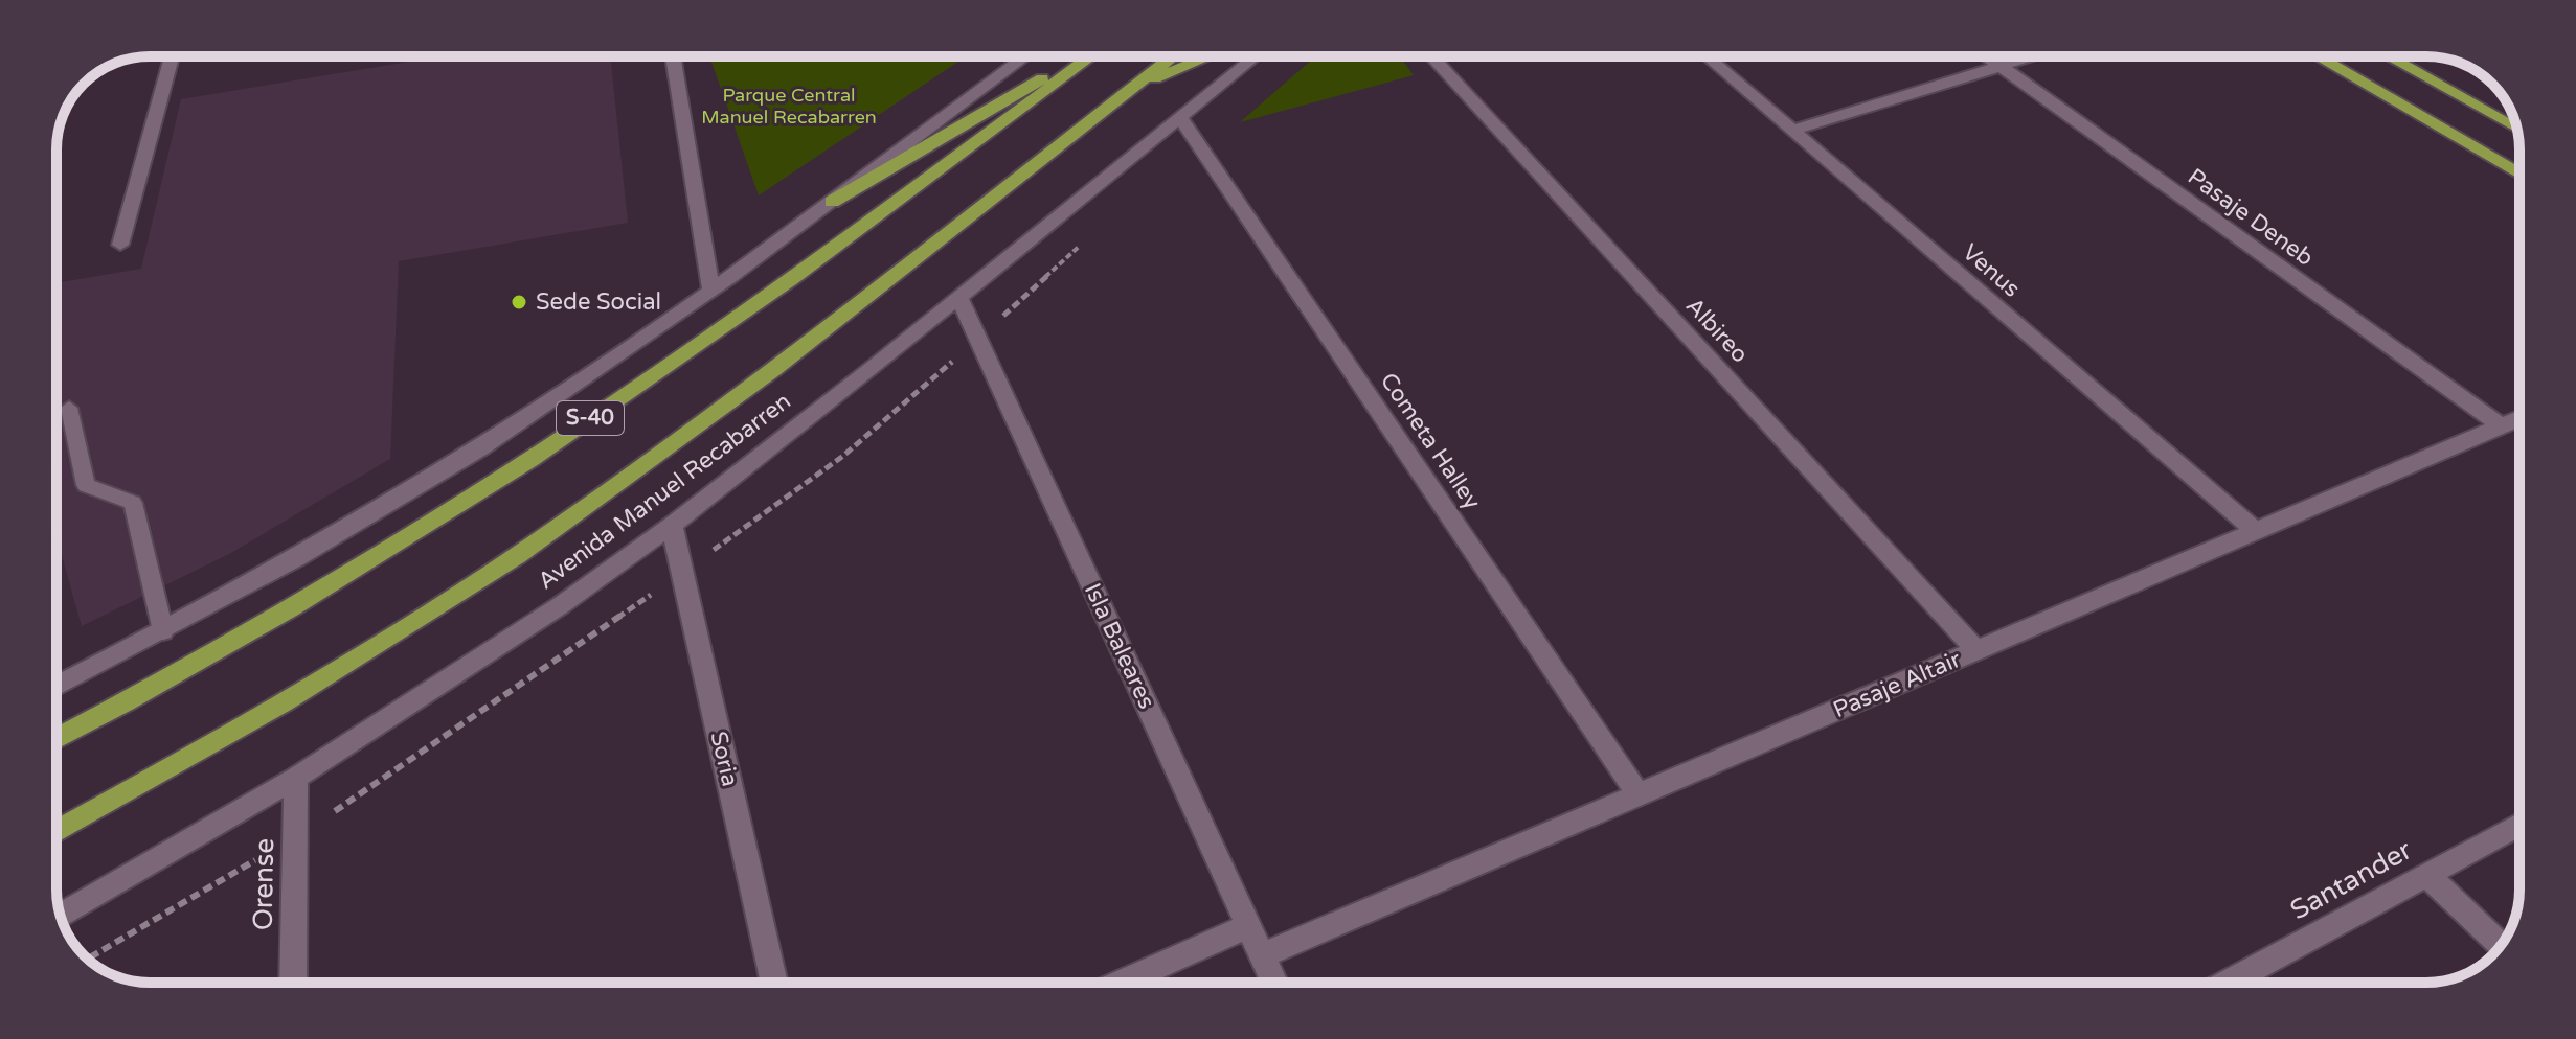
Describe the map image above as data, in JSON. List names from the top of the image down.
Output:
{
  "streets": {
    "main road": ["S-40", "Avenida Manuel Recabarren"],
    "street": [
      "Pasaje Deneb",
      "Venus",
      "Albireo",
      "Cometa Halley",
      "Isla Baleares",
      "Pasaje Altair",
      "Soria",
      "Santander",
      "Orense"
    ]
  },
  "crossings": [
    ["Pasaje Deneb", "Pasaje Altair"],
    ["Venus", "Pasaje Altair"],
    ["Albireo", "Pasaje Altair"],
    ["Cometa Halley", "Avenida Manuel Recabarren"],
    ["Cometa Halley", "Pasaje Altair"],
    ["Avenida Manuel Recabarren", "Isla Baleares"],
    ["Avenida Manuel Recabarren", "Soria"],
    ["Avenida Manuel Recabarren", "Orense"],
    ["Isla Baleares", "Pasaje Altair"]
  ],
  "parks": ["Parque Central Manuel Recabarren"],
  "places": ["Sede Social"]
}
